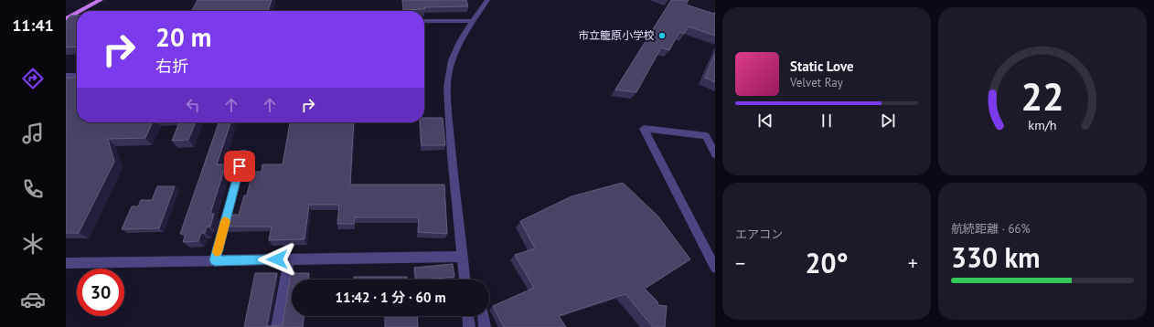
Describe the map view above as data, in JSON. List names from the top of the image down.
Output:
{
  "places": ["市立籠原小学校"],
  "page": {
    "tabs": "11:41",
    "turn": ["20 m", "右折"],
    "song": ["Static Love", "Velvet Ray"],
    "tile": [
      "エアコン",
      ["航続距離 · 66%", "330 km"]
    ],
    "heat": ["−", "20°", "+"],
    "limit": "30",
    "trip": "11:42 · 1 分 · 60 m",
    "gauge": ["22", "km/h"]
  }
}
